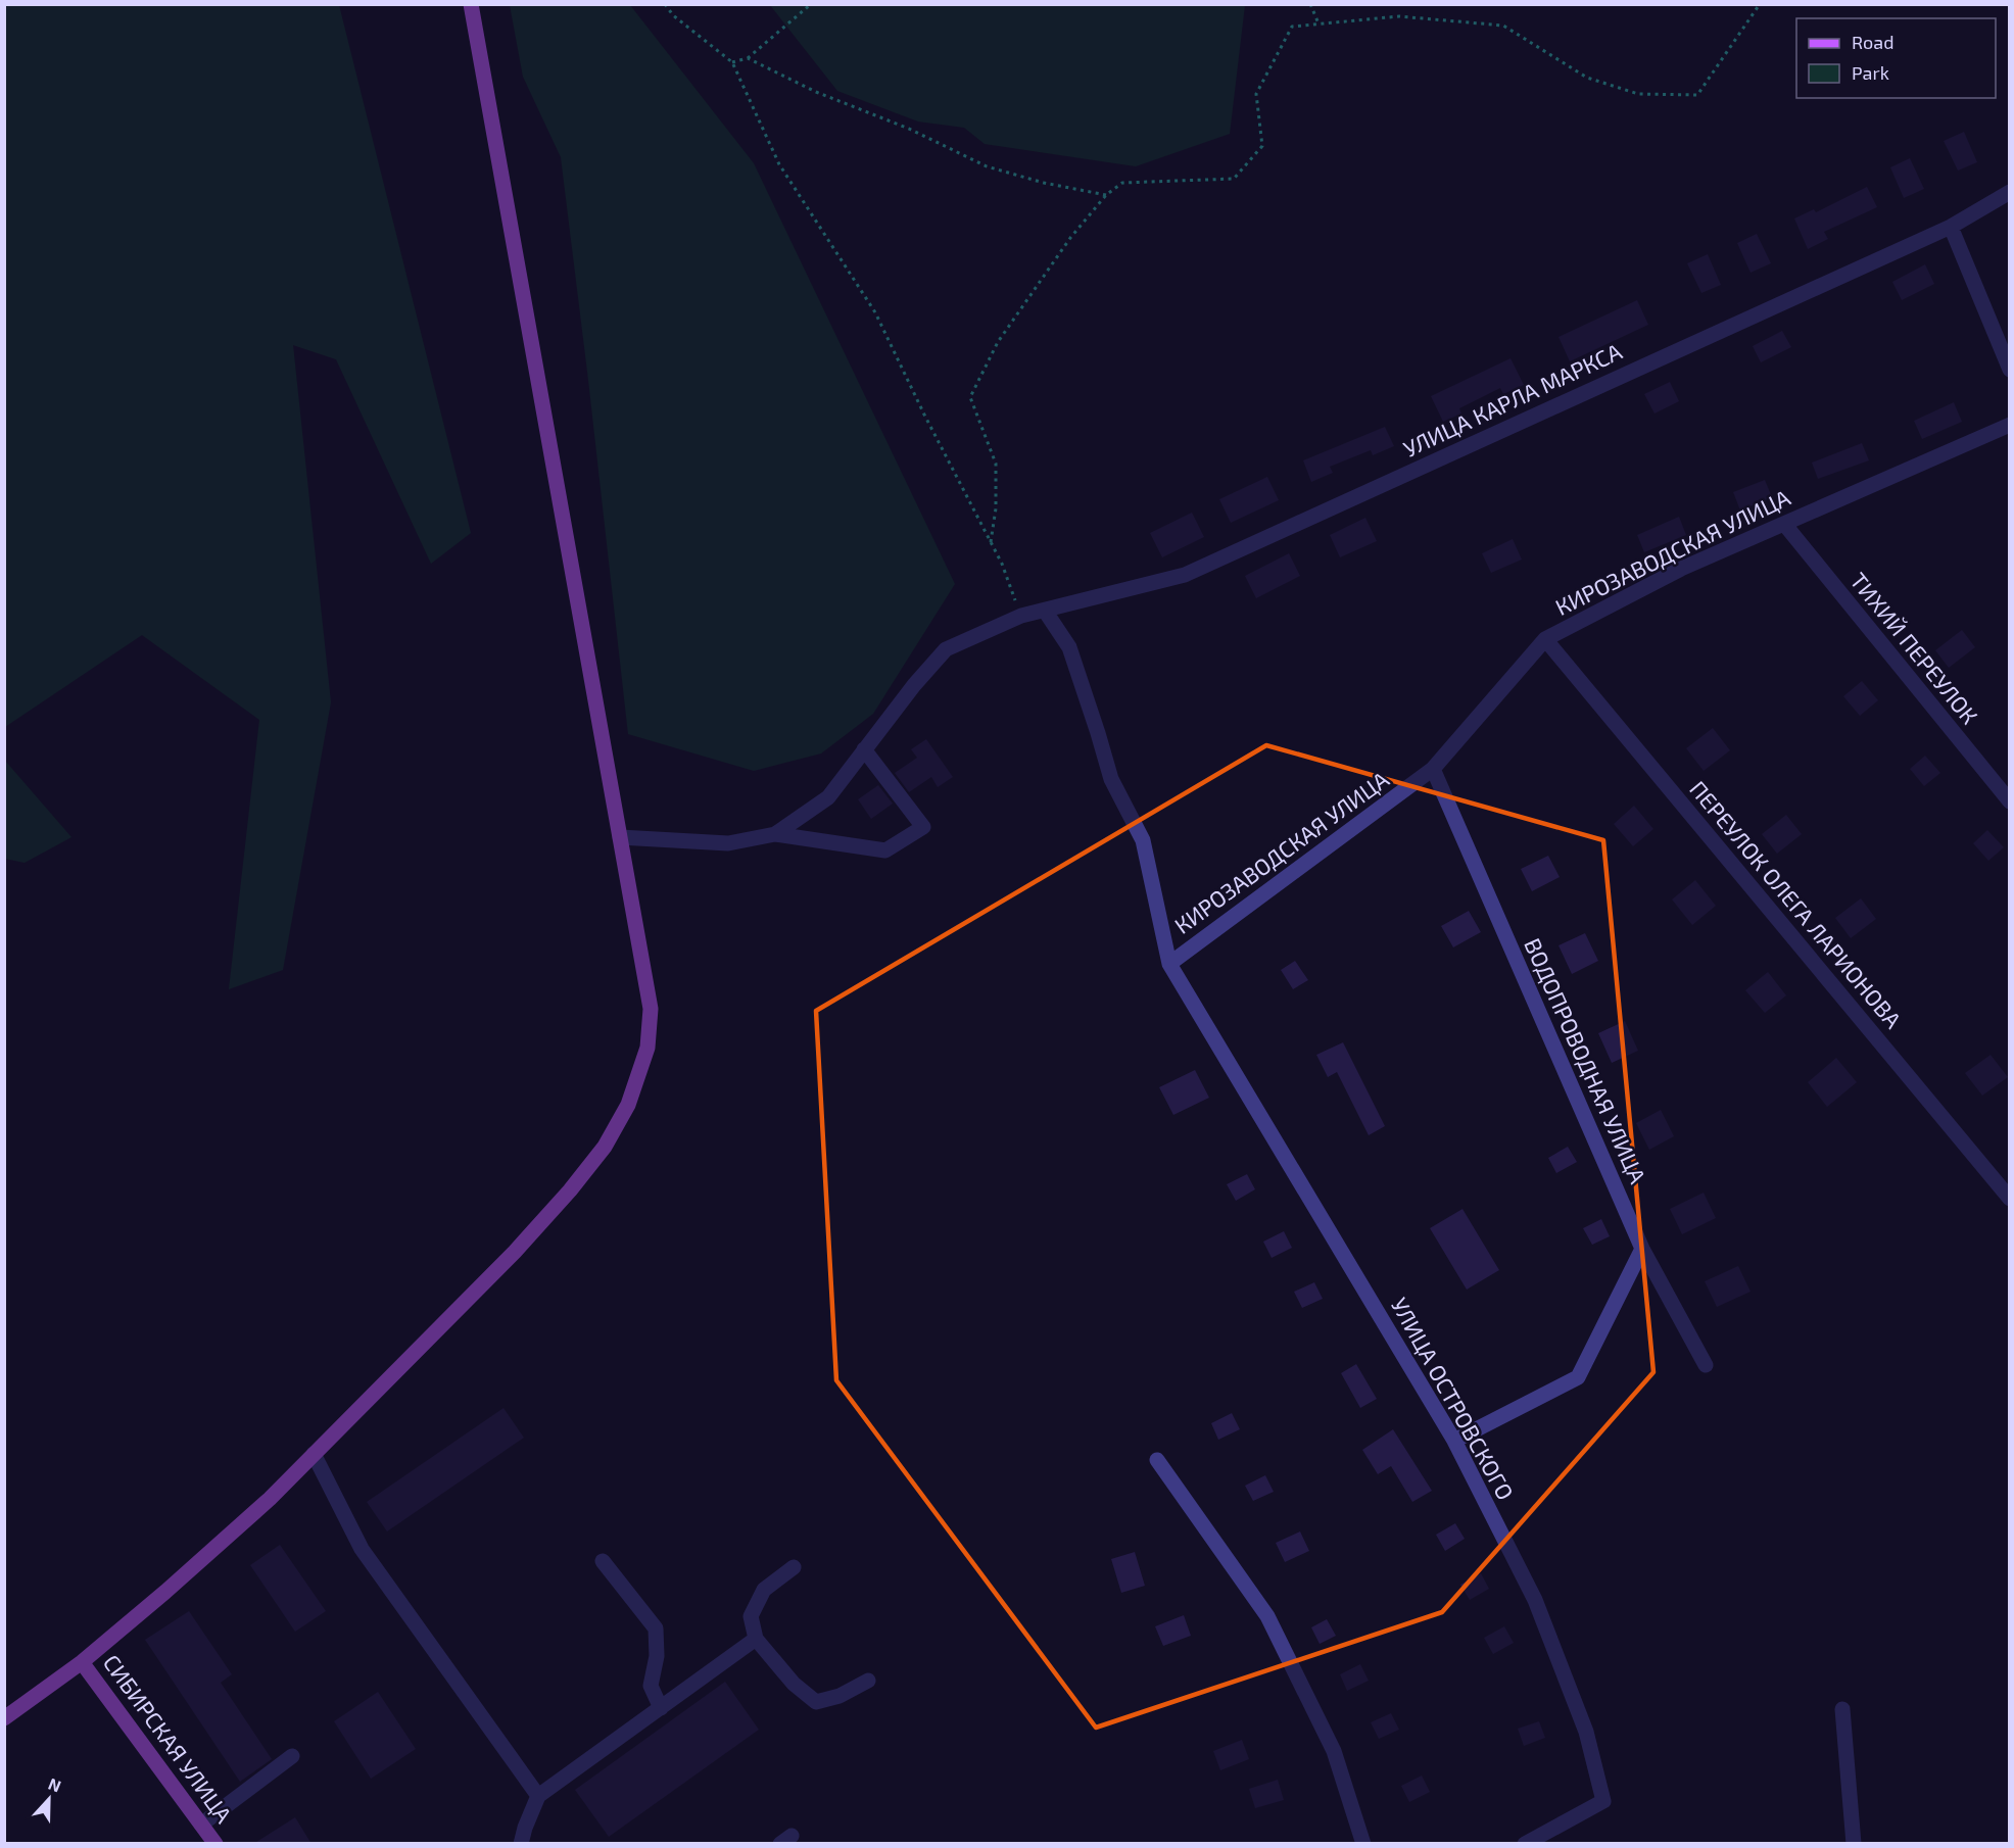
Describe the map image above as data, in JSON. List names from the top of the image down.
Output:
{
  "streets": {
    "main road": ["СИБИРСКАЯ УЛИЦА"],
    "street": [
      "УЛИЦА КАРЛА МАРКСА",
      "КИРОЗАВОДСКАЯ УЛИЦА",
      "ТИХИЙ ПЕРЕУЛОК",
      "ПЕРЕУЛОК ОЛЕГА ЛАРИОНОВА",
      "ВОДОПРОВОДНАЯ УЛИЦА",
      "УЛИЦА ОСТРОВСКОГО"
    ]
  },
  "crossings": [
    ["УЛИЦА КАРЛА МАРКСА", "УЛИЦА ОСТРОВСКОГО"],
    ["КИРОЗАВОДСКАЯ УЛИЦА", "ТИХИЙ ПЕРЕУЛОК"],
    ["КИРОЗАВОДСКАЯ УЛИЦА", "ПЕРЕУЛОК ОЛЕГА ЛАРИОНОВА"],
    ["КИРОЗАВОДСКАЯ УЛИЦА", "ВОДОПРОВОДНАЯ УЛИЦА"],
    ["КИРОЗАВОДСКАЯ УЛИЦА", "УЛИЦА ОСТРОВСКОГО"]
  ],
  "legend": ["Road", "Park"],
  "north": "top"
}
